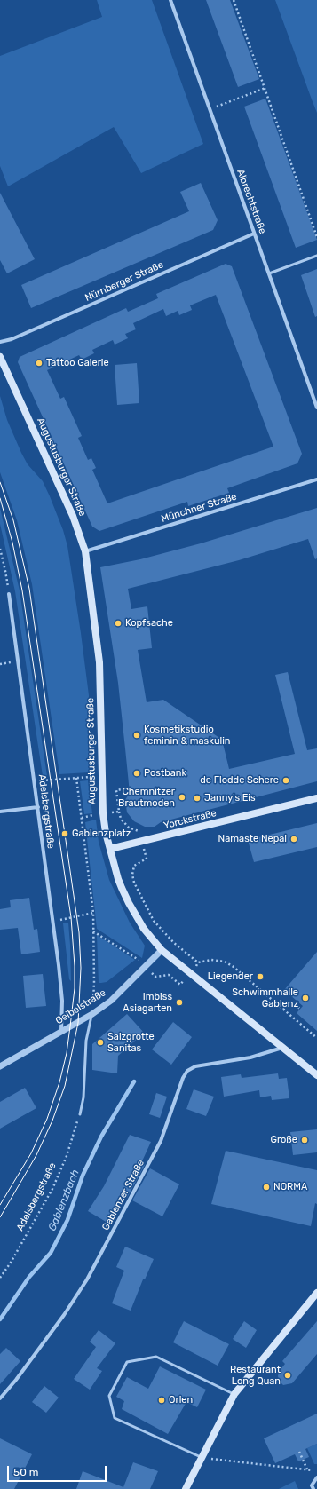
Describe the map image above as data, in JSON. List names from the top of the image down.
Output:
{
  "streets": {
    "main road": ["Augustusburger Straße", "Yorckstraße"],
    "street": [
      "Albrechtstraße",
      "Nürnberger Straße",
      "Münchner Straße",
      "Adelsbergstraße",
      "Geibelstraße",
      "Gablenzer Straße"
    ]
  },
  "crossings": [
    ["Albrechtstraße", "Nürnberger Straße"],
    ["Augustusburger Straße", "Münchner Straße"],
    ["Augustusburger Straße", "Yorckstraße"],
    ["Augustusburger Straße", "Geibelstraße"],
    ["Augustusburger Straße", "Gablenzer Straße"],
    ["Adelsbergstraße", "Geibelstraße"]
  ],
  "water": ["Gablenzbach"],
  "places": [
    "Tattoo Galerie",
    "Kopfsache",
    "Kosmetikstudio feminin & maskulin",
    "Postbank",
    "de Flodde Schere",
    "Chemnitzer Brautmoden",
    "Janny's Eis",
    "Gablenzplatz",
    "Namaste Nepal",
    "Liegender",
    "Schwimmhalle Gablenz",
    "Imbiss Asiagarten",
    "Salzgrotte Sanitas",
    "Große",
    "NORMA",
    "Restaurant Long Quan",
    "Orlen"
  ],
  "scale_bar": "50 m"
}
